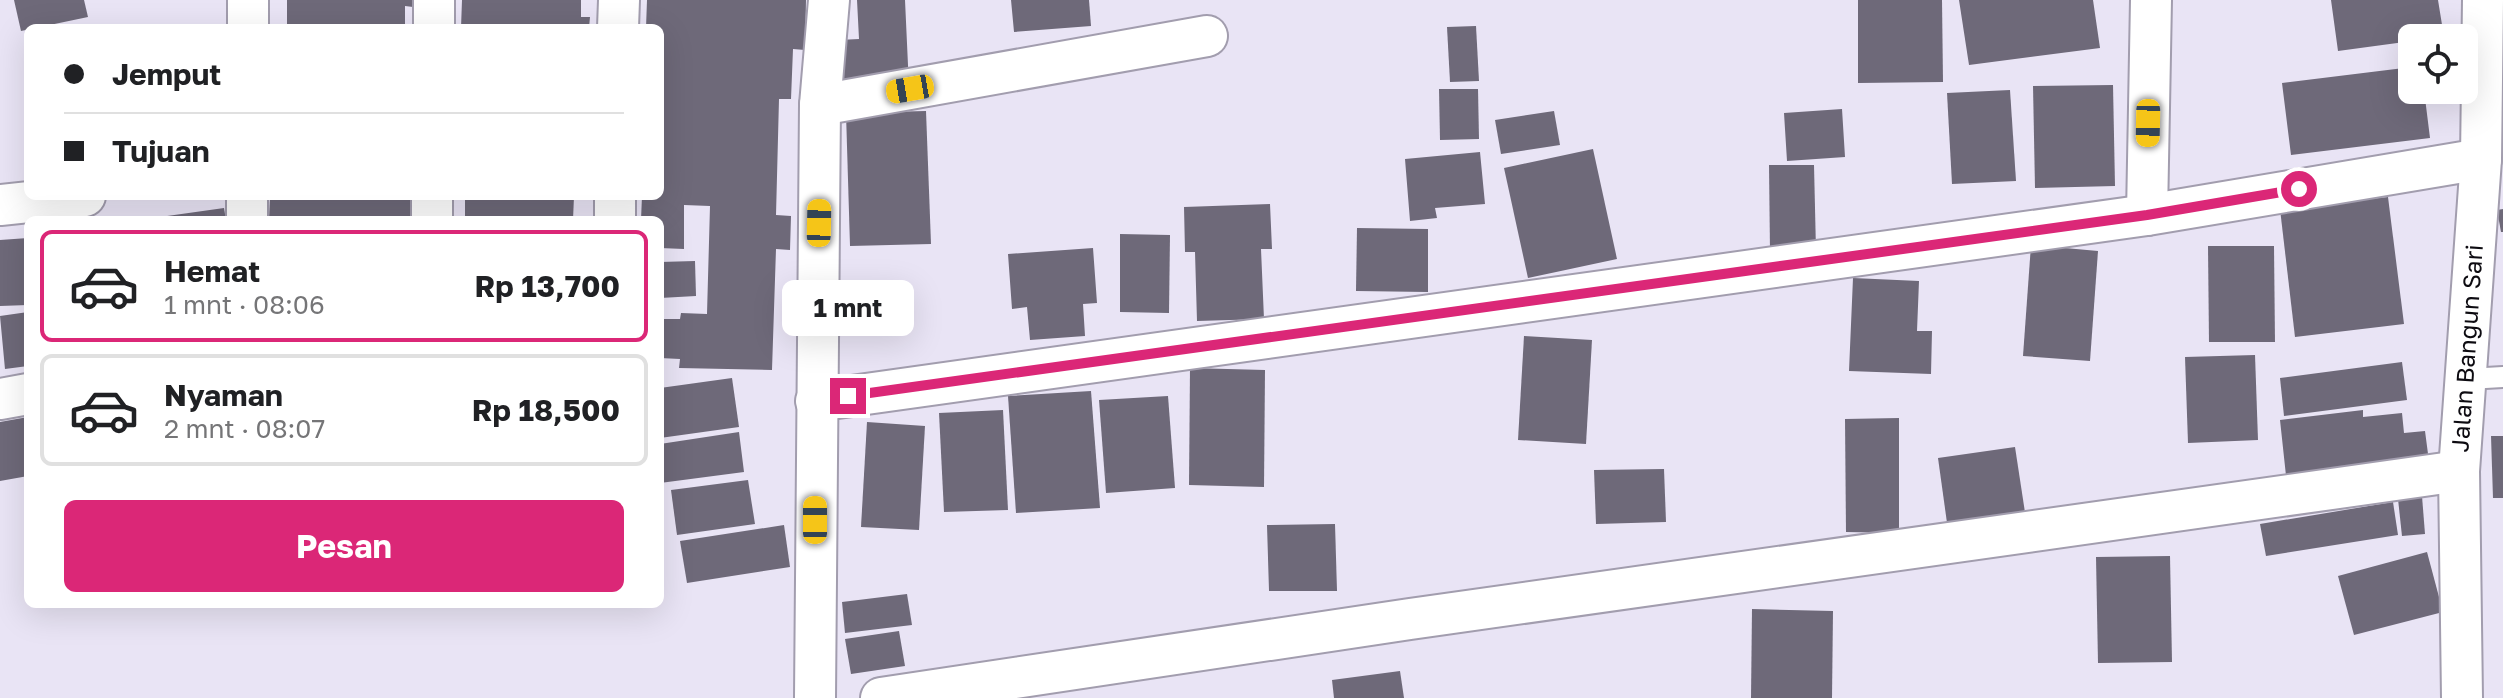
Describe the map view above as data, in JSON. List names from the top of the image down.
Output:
{
  "streets": {
    "street": ["Jalan Bangun Sari"]
  },
  "page": {
    "banner": ["Jemput", "Tujuan"],
    "list": [
      {
        "name": "Hemat",
        "note": "1 mnt · 08:06",
        "value": "Rp 13,700"
      },
      {
        "name": "Nyaman",
        "note": "2 mnt · 08:07",
        "value": "Rp 18,500"
      }
    ],
    "bubble": "1 mnt",
    "buttons": "Pesan"
  }
}
